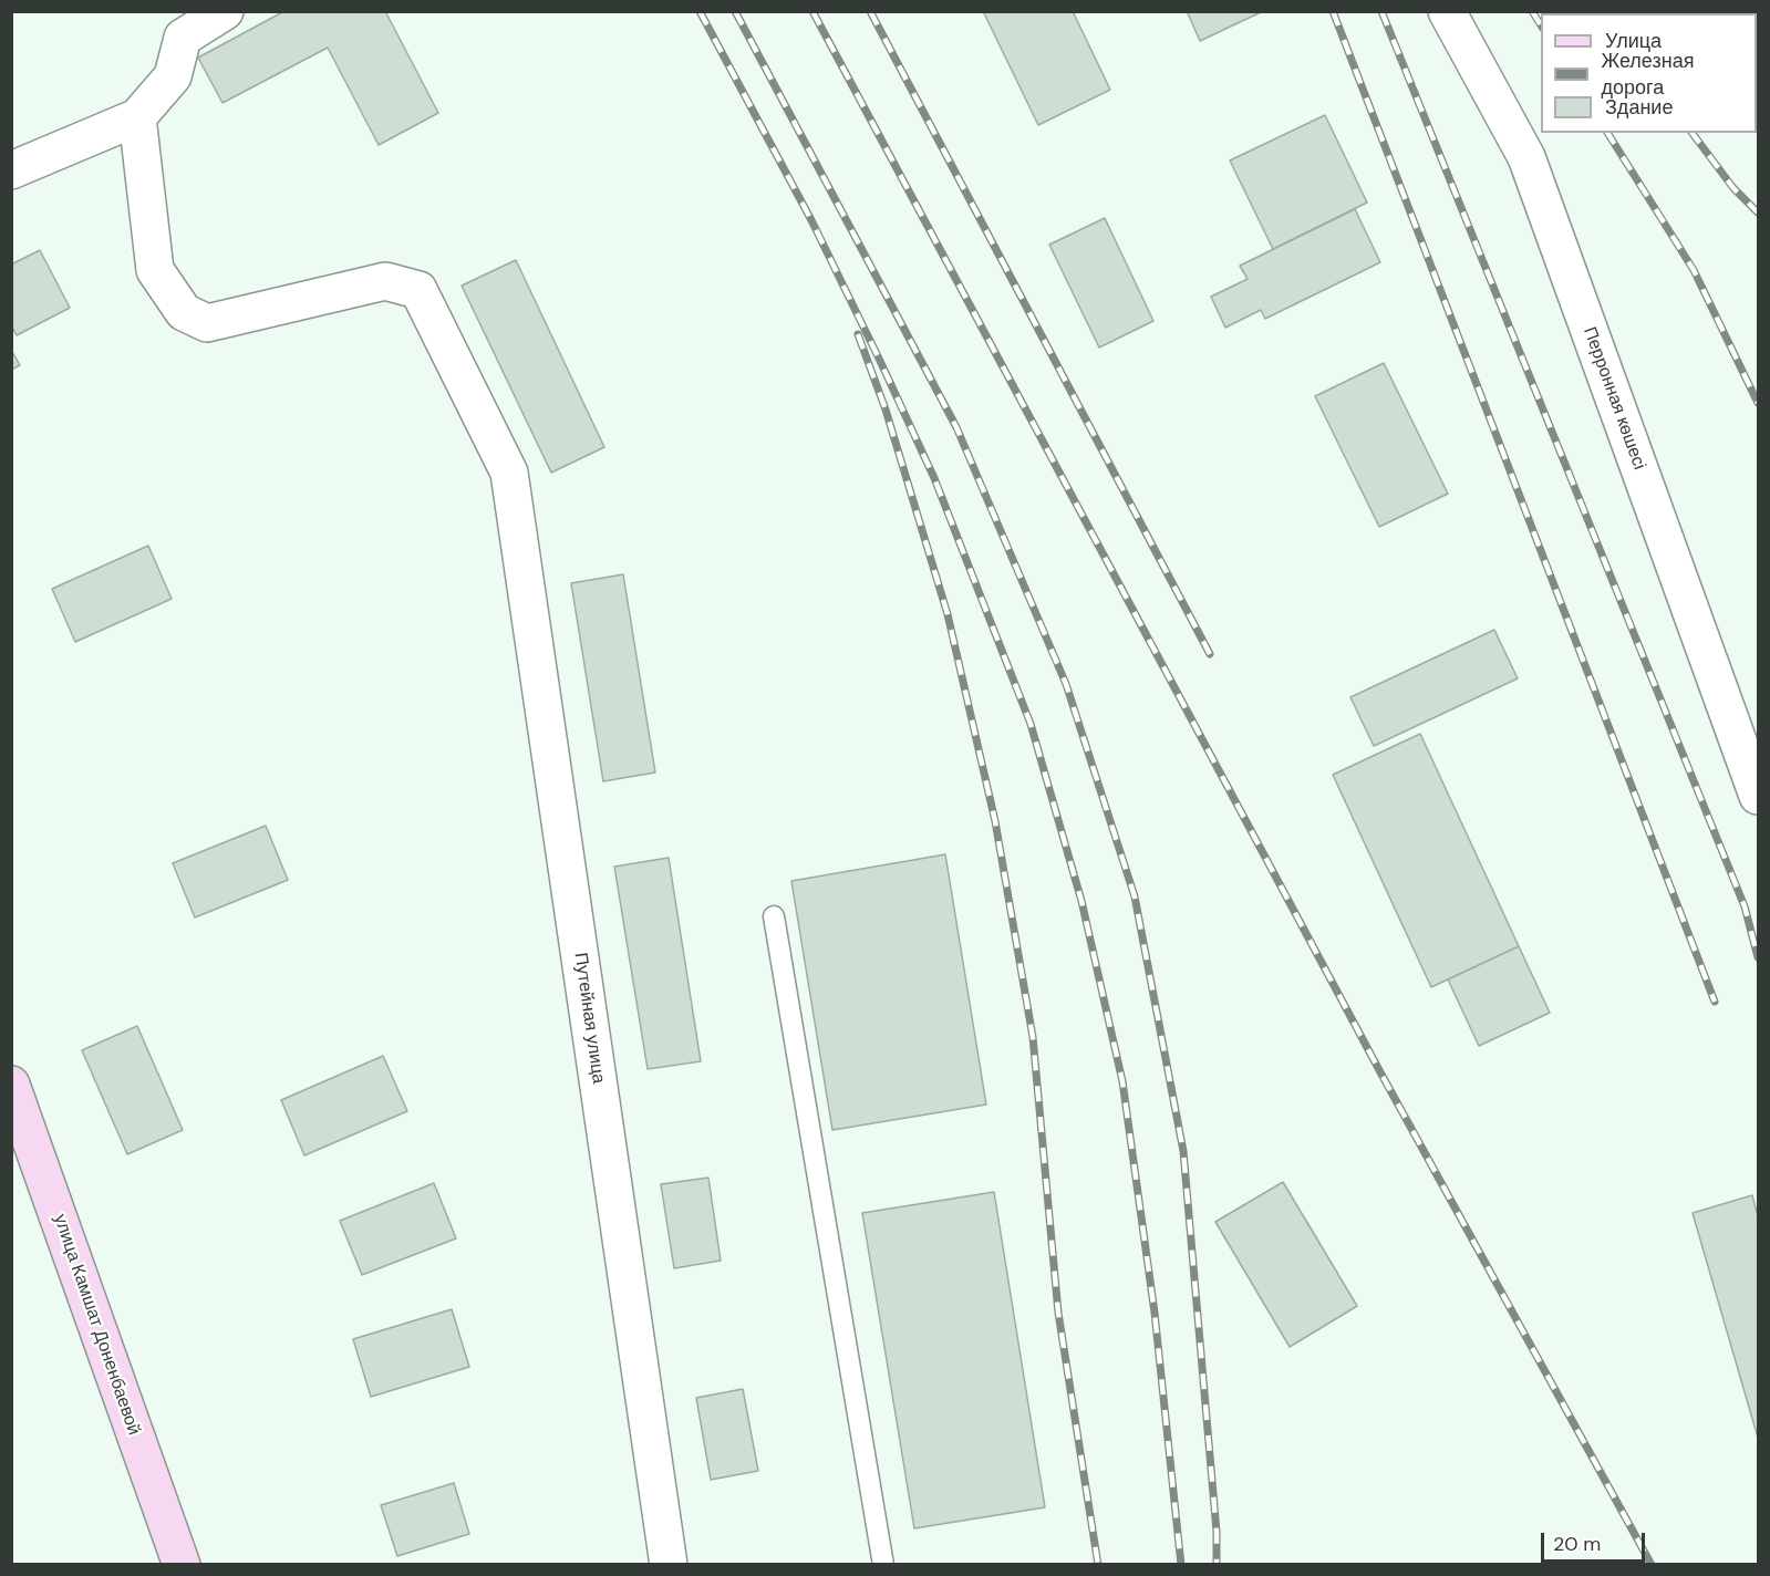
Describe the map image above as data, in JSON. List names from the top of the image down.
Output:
{
  "streets": {
    "street": ["Перронная көшесі", "Путейная улица", "улица Камшат Доненбаевой"]
  },
  "legend": ["Улица", "Железная дорога", "Здание"],
  "scale_bar": "20 m"
}
